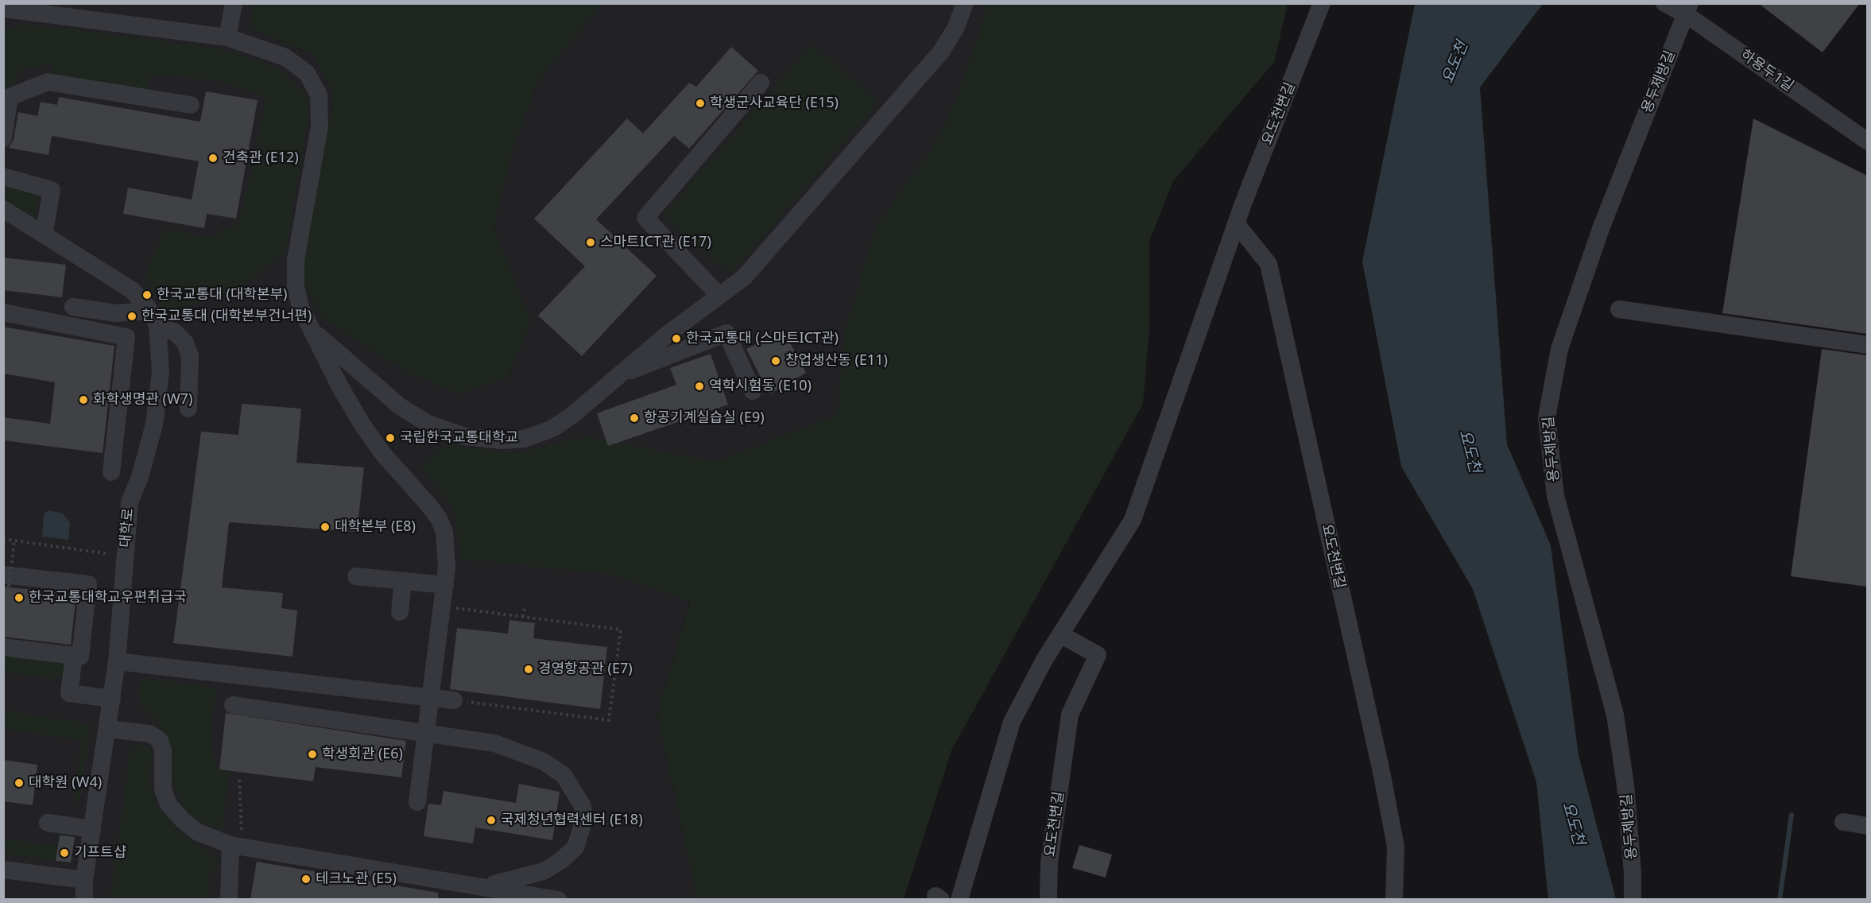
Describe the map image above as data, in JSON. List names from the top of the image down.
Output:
{
  "streets": {
    "street": [
      "하용두1길",
      "용두제방길",
      "요도천변길",
      "대학로"
    ]
  },
  "crossings": [
    ["하용두1길", "용두제방길"]
  ],
  "water": ["요도천"],
  "places": [
    "학생군사교육단 (E15)",
    "건축관 (E12)",
    "스마트ICT관 (E17)",
    "한국교통대 (대학본부)",
    "한국교통대 (대학본부건너편)",
    "한국교통대 (스마트ICT관)",
    "창업생산동 (E11)",
    "역학시험동 (E10)",
    "화학생명관 (W7)",
    "항공기계실습실 (E9)",
    "국립한국교통대학교",
    "대학본부 (E8)",
    "한국교통대학교우편취급국",
    "경영항공관 (E7)",
    "학생회관 (E6)",
    "대학원 (W4)",
    "국제청년협력센터 (E18)",
    "기프트샵",
    "테크노관 (E5)"
  ]
}
